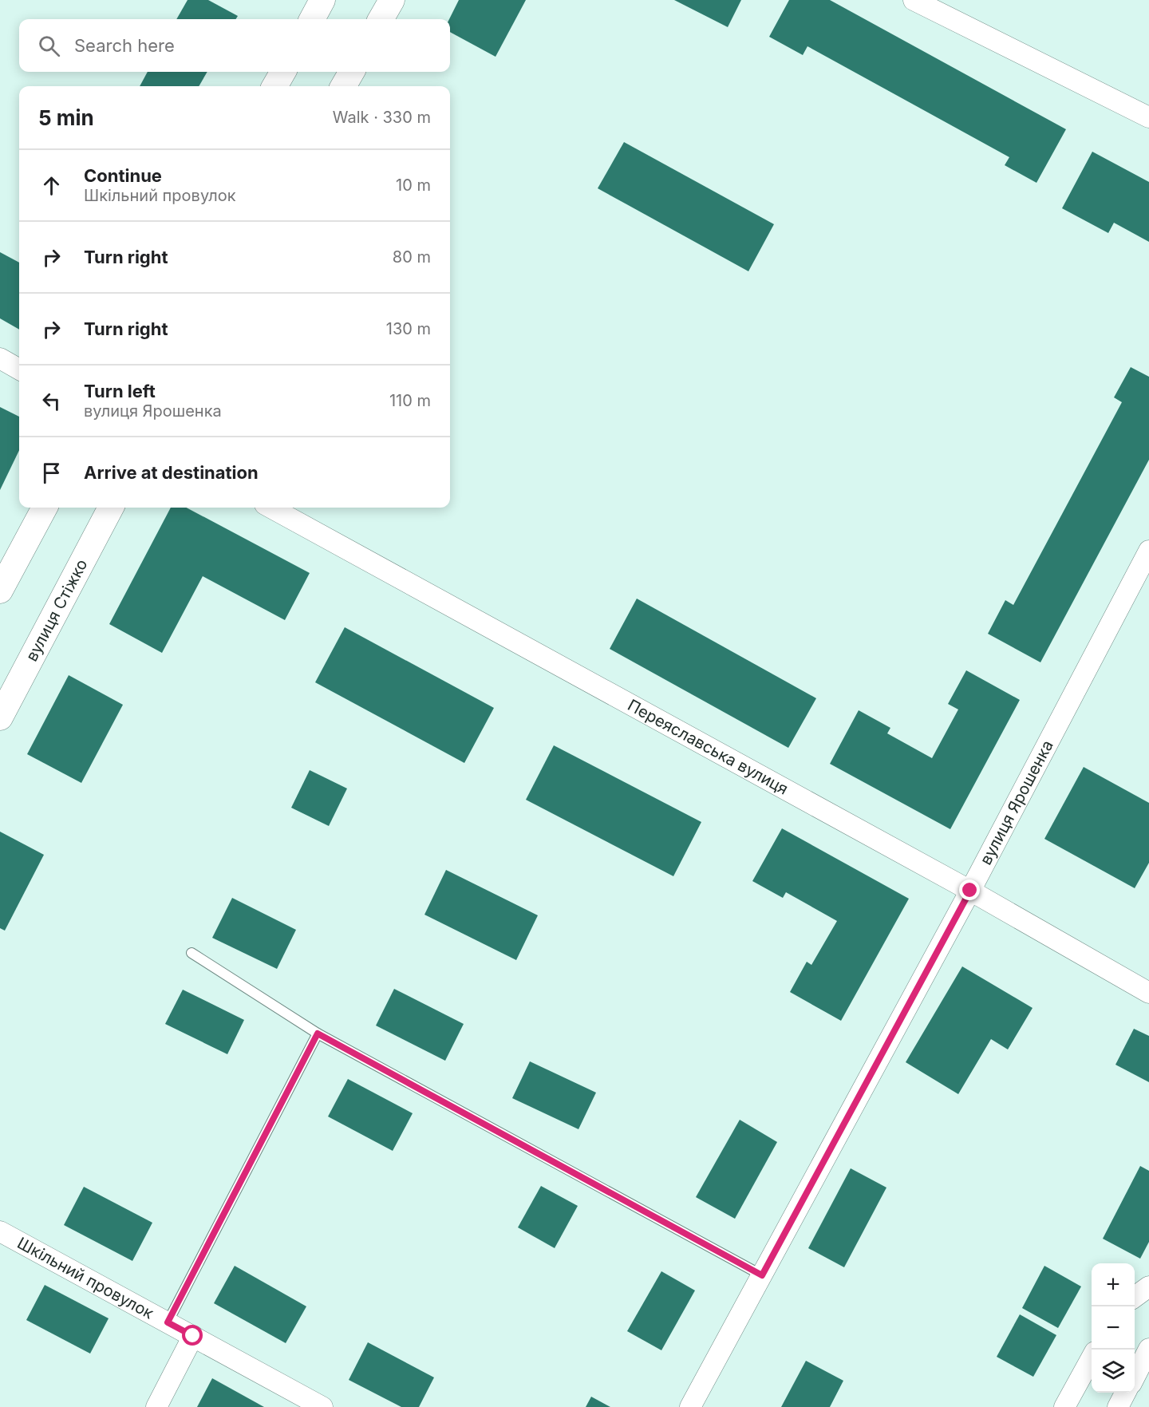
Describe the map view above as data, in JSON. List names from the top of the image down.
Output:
{
  "streets": {
    "street": [
      "вулиця Стіжко",
      "Переяславська вулиця",
      "вулиця Ярошенка",
      "Шкільний провулок"
    ]
  },
  "crossings": [
    ["Переяславська вулиця", "вулиця Ярошенка"]
  ],
  "page": {
    "search": "Search here",
    "heading": ["5 min", "Walk · 330 m"],
    "list": [
      ["Continue", "Шкільний провулок", "10 m"],
      ["Turn right", "80 m"],
      ["Turn right", "130 m"],
      ["Turn left", "вулиця Ярошенка", "110 m"],
      "Arrive at destination"
    ],
    "map_buttons": ["+", "−"]
  }
}
